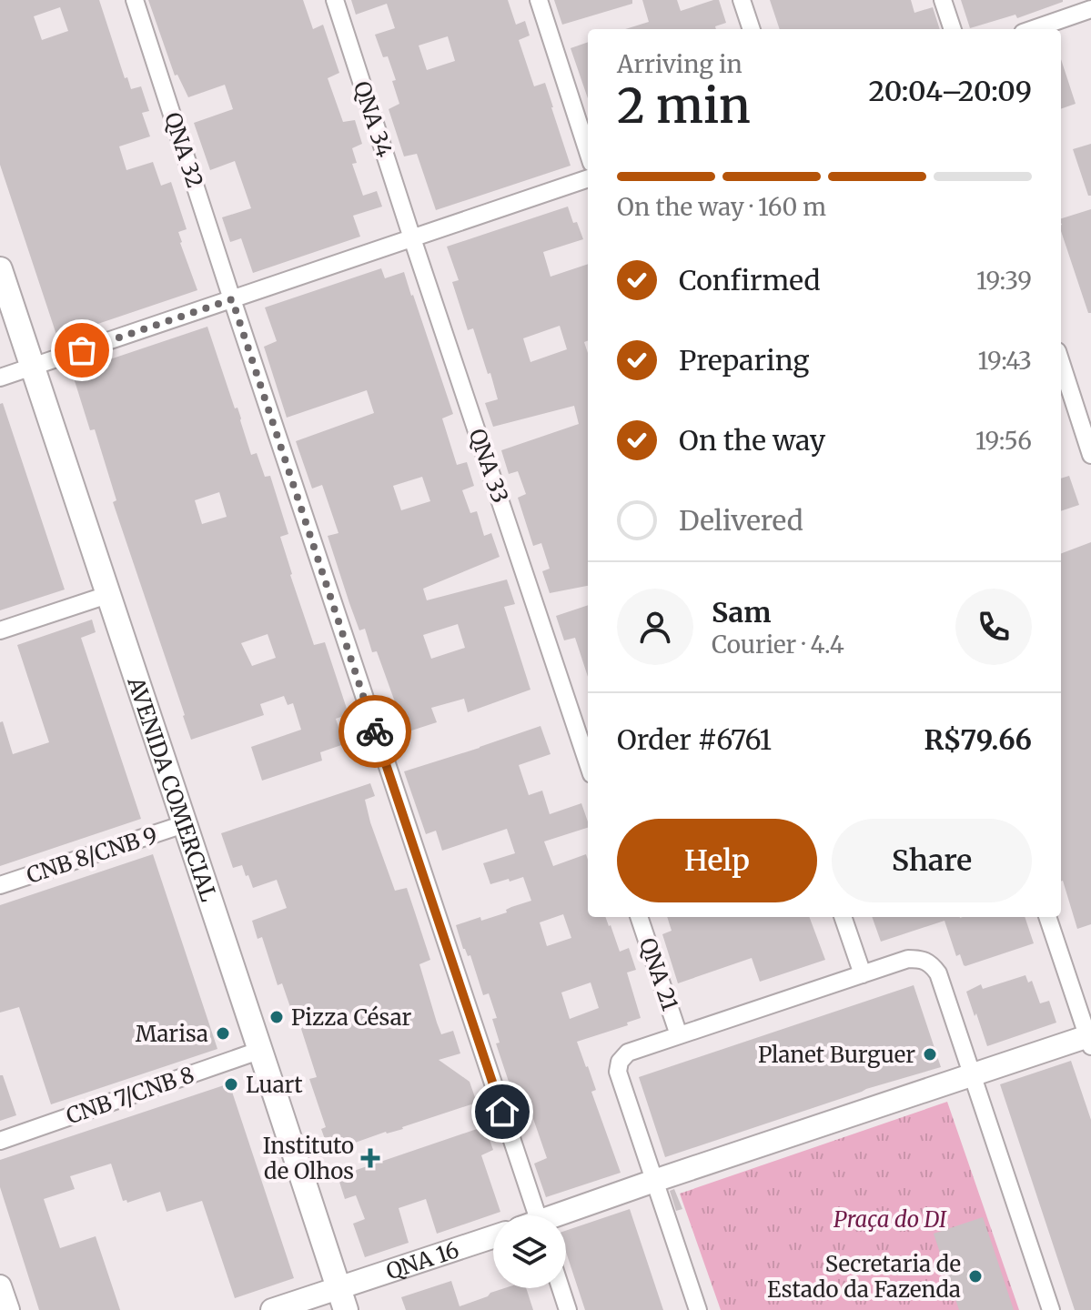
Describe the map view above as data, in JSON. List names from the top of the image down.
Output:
{
  "streets": {
    "main road": ["AVENIDA COMERCIAL"],
    "street": [
      "QNA 34",
      "QNA 32",
      "QNA 33",
      "CNB 8/CNB 9",
      "QNA 21",
      "CNB 7/CNB 8",
      "QNA 16"
    ]
  },
  "crossings": [
    ["QNA 34", "QNA 33"],
    ["AVENIDA COMERCIAL", "CNB 8/CNB 9"],
    ["AVENIDA COMERCIAL", "CNB 7/CNB 8"],
    ["AVENIDA COMERCIAL", "QNA 16"]
  ],
  "parks": ["Praça do DI"],
  "places": {
    "other": [
      "Pizza César",
      "Marisa",
      "Planet Burguer",
      "Luart",
      "Secretaria de Estado da Fazenda"
    ],
    "health": ["Instituto de Olhos"]
  },
  "page": {
    "heading": ["2 min", "Arriving in", "20:04–20:09"],
    "panel": [
      "Sam",
      "Courier · 4.4",
      "Order #6761",
      "R$79.66"
    ],
    "bar": "On the way · 160 m",
    "list": [
      ["Confirmed", "19:39"],
      ["Preparing", "19:43"],
      ["On the way", "19:56"],
      "Delivered"
    ],
    "buttons": ["Help", "Share"]
  }
}
